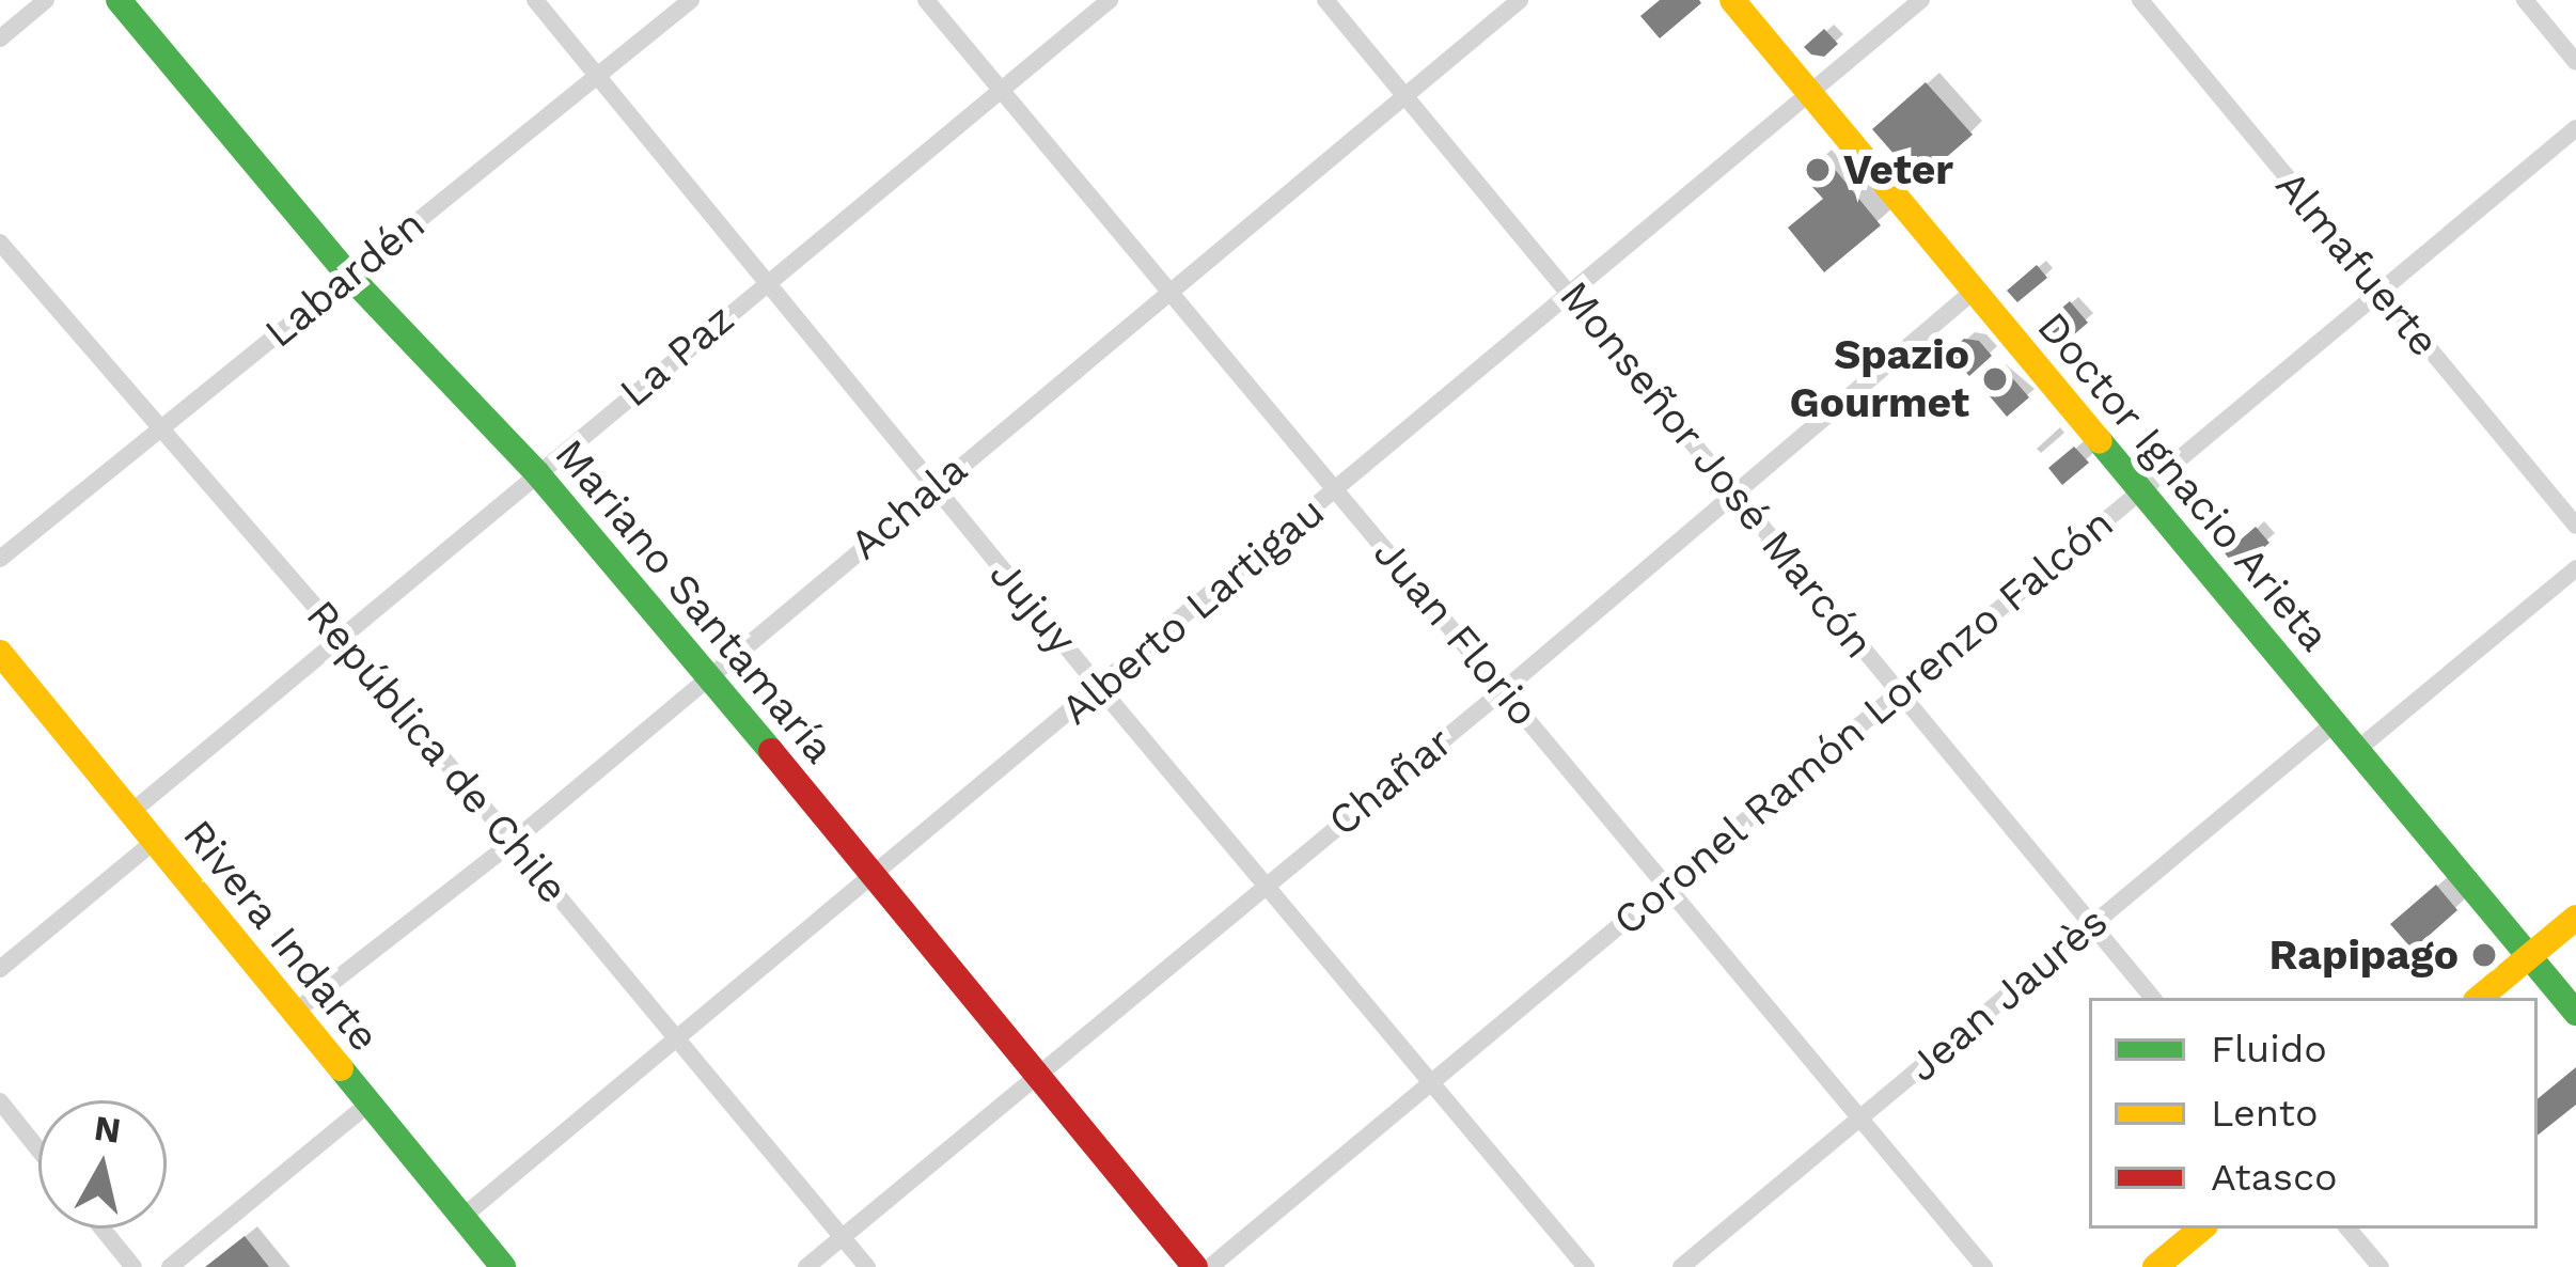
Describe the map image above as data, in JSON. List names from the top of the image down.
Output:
{
  "streets": {
    "street": [
      "Almafuerte",
      "Labardén",
      "La Paz",
      "Monseñor José Marcón",
      "Doctor Ignacio Arieta",
      "Achala",
      "Mariano Santamaría",
      "Jujuy",
      "Alberto Lartigau",
      "Juan Florio",
      "Coronel Ramón Lorenzo Falcón",
      "República de Chile",
      "Chañar",
      "Rivera Indarte",
      "Jean Jaurès"
    ]
  },
  "crossings": [
    ["Almafuerte", "Coronel Ramón Lorenzo Falcón"],
    ["Labardén", "Mariano Santamaría"],
    ["Labardén", "Jujuy"],
    ["Labardén", "República de Chile"],
    ["La Paz", "Mariano Santamaría"],
    ["La Paz", "Jujuy"],
    ["La Paz", "Juan Florio"],
    ["La Paz", "República de Chile"],
    ["La Paz", "Rivera Indarte"],
    ["Monseñor José Marcón", "Achala"],
    ["Monseñor José Marcón", "Alberto Lartigau"],
    ["Monseñor José Marcón", "Coronel Ramón Lorenzo Falcón"],
    ["Monseñor José Marcón", "Chañar"],
    ["Monseñor José Marcón", "Jean Jaurès"],
    ["Doctor Ignacio Arieta", "Alberto Lartigau"],
    ["Doctor Ignacio Arieta", "Coronel Ramón Lorenzo Falcón"],
    ["Doctor Ignacio Arieta", "Chañar"],
    ["Doctor Ignacio Arieta", "Jean Jaurès"],
    ["Achala", "Mariano Santamaría"],
    ["Achala", "Jujuy"],
    ["Achala", "Juan Florio"],
    ["Achala", "República de Chile"],
    ["Achala", "Rivera Indarte"],
    ["Mariano Santamaría", "Alberto Lartigau"],
    ["Mariano Santamaría", "Chañar"],
    ["Jujuy", "Alberto Lartigau"],
    ["Jujuy", "Coronel Ramón Lorenzo Falcón"],
    ["Jujuy", "Chañar"],
    ["Alberto Lartigau", "Juan Florio"],
    ["Alberto Lartigau", "República de Chile"],
    ["Alberto Lartigau", "Rivera Indarte"],
    ["Juan Florio", "Coronel Ramón Lorenzo Falcón"],
    ["Juan Florio", "Chañar"],
    ["Juan Florio", "Jean Jaurès"],
    ["República de Chile", "Chañar"]
  ],
  "places": ["Veter", "Spazio Gourmet", "Rapipago"],
  "legend": ["Fluido", "Lento", "Atasco"],
  "north": "top"
}
